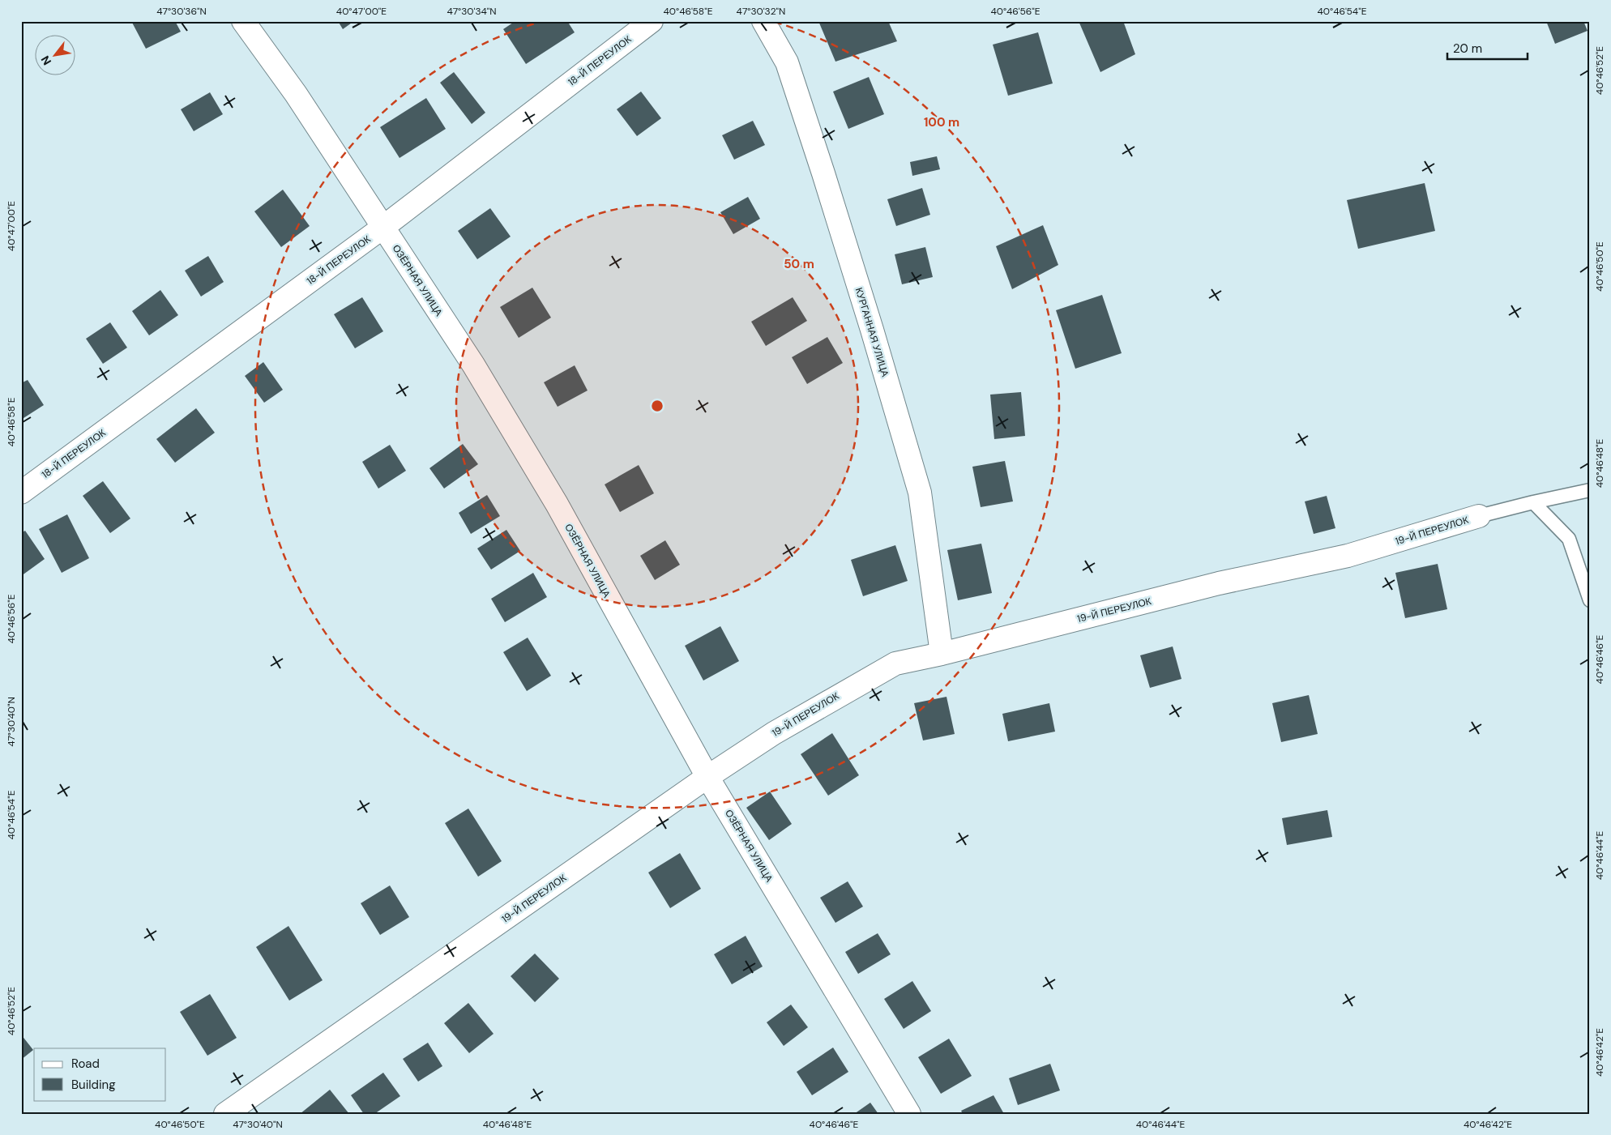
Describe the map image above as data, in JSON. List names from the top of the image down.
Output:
{
  "streets": {
    "street": [
      "18-Й ПЕРЕУЛОК",
      "ОЗЁРНАЯ УЛИЦА",
      "КУРГАННАЯ УЛИЦА",
      "19-Й ПЕРЕУЛОК"
    ]
  },
  "crossings": [
    ["18-Й ПЕРЕУЛОК", "ОЗЁРНАЯ УЛИЦА"],
    ["ОЗЁРНАЯ УЛИЦА", "19-Й ПЕРЕУЛОК"],
    ["КУРГАННАЯ УЛИЦА", "19-Й ПЕРЕУЛОК"]
  ],
  "legend": ["Road", "Building"],
  "scale_bar": "20 m",
  "north": "bottom left",
  "coordinates": [
    "47°30'36\"N",
    "40°47'00\"E",
    "47°30'34\"N",
    "40°46'58\"E",
    "47°30'32\"N",
    "40°46'56\"E",
    "40°46'54\"E",
    "40°46'52\"E",
    "40°46'50\"E",
    "40°46'48\"E",
    "40°46'46\"E",
    "47°30'40\"N",
    "40°46'44\"E",
    "40°46'42\"E"
  ],
  "rings": ["100 m", "50 m"]
}
